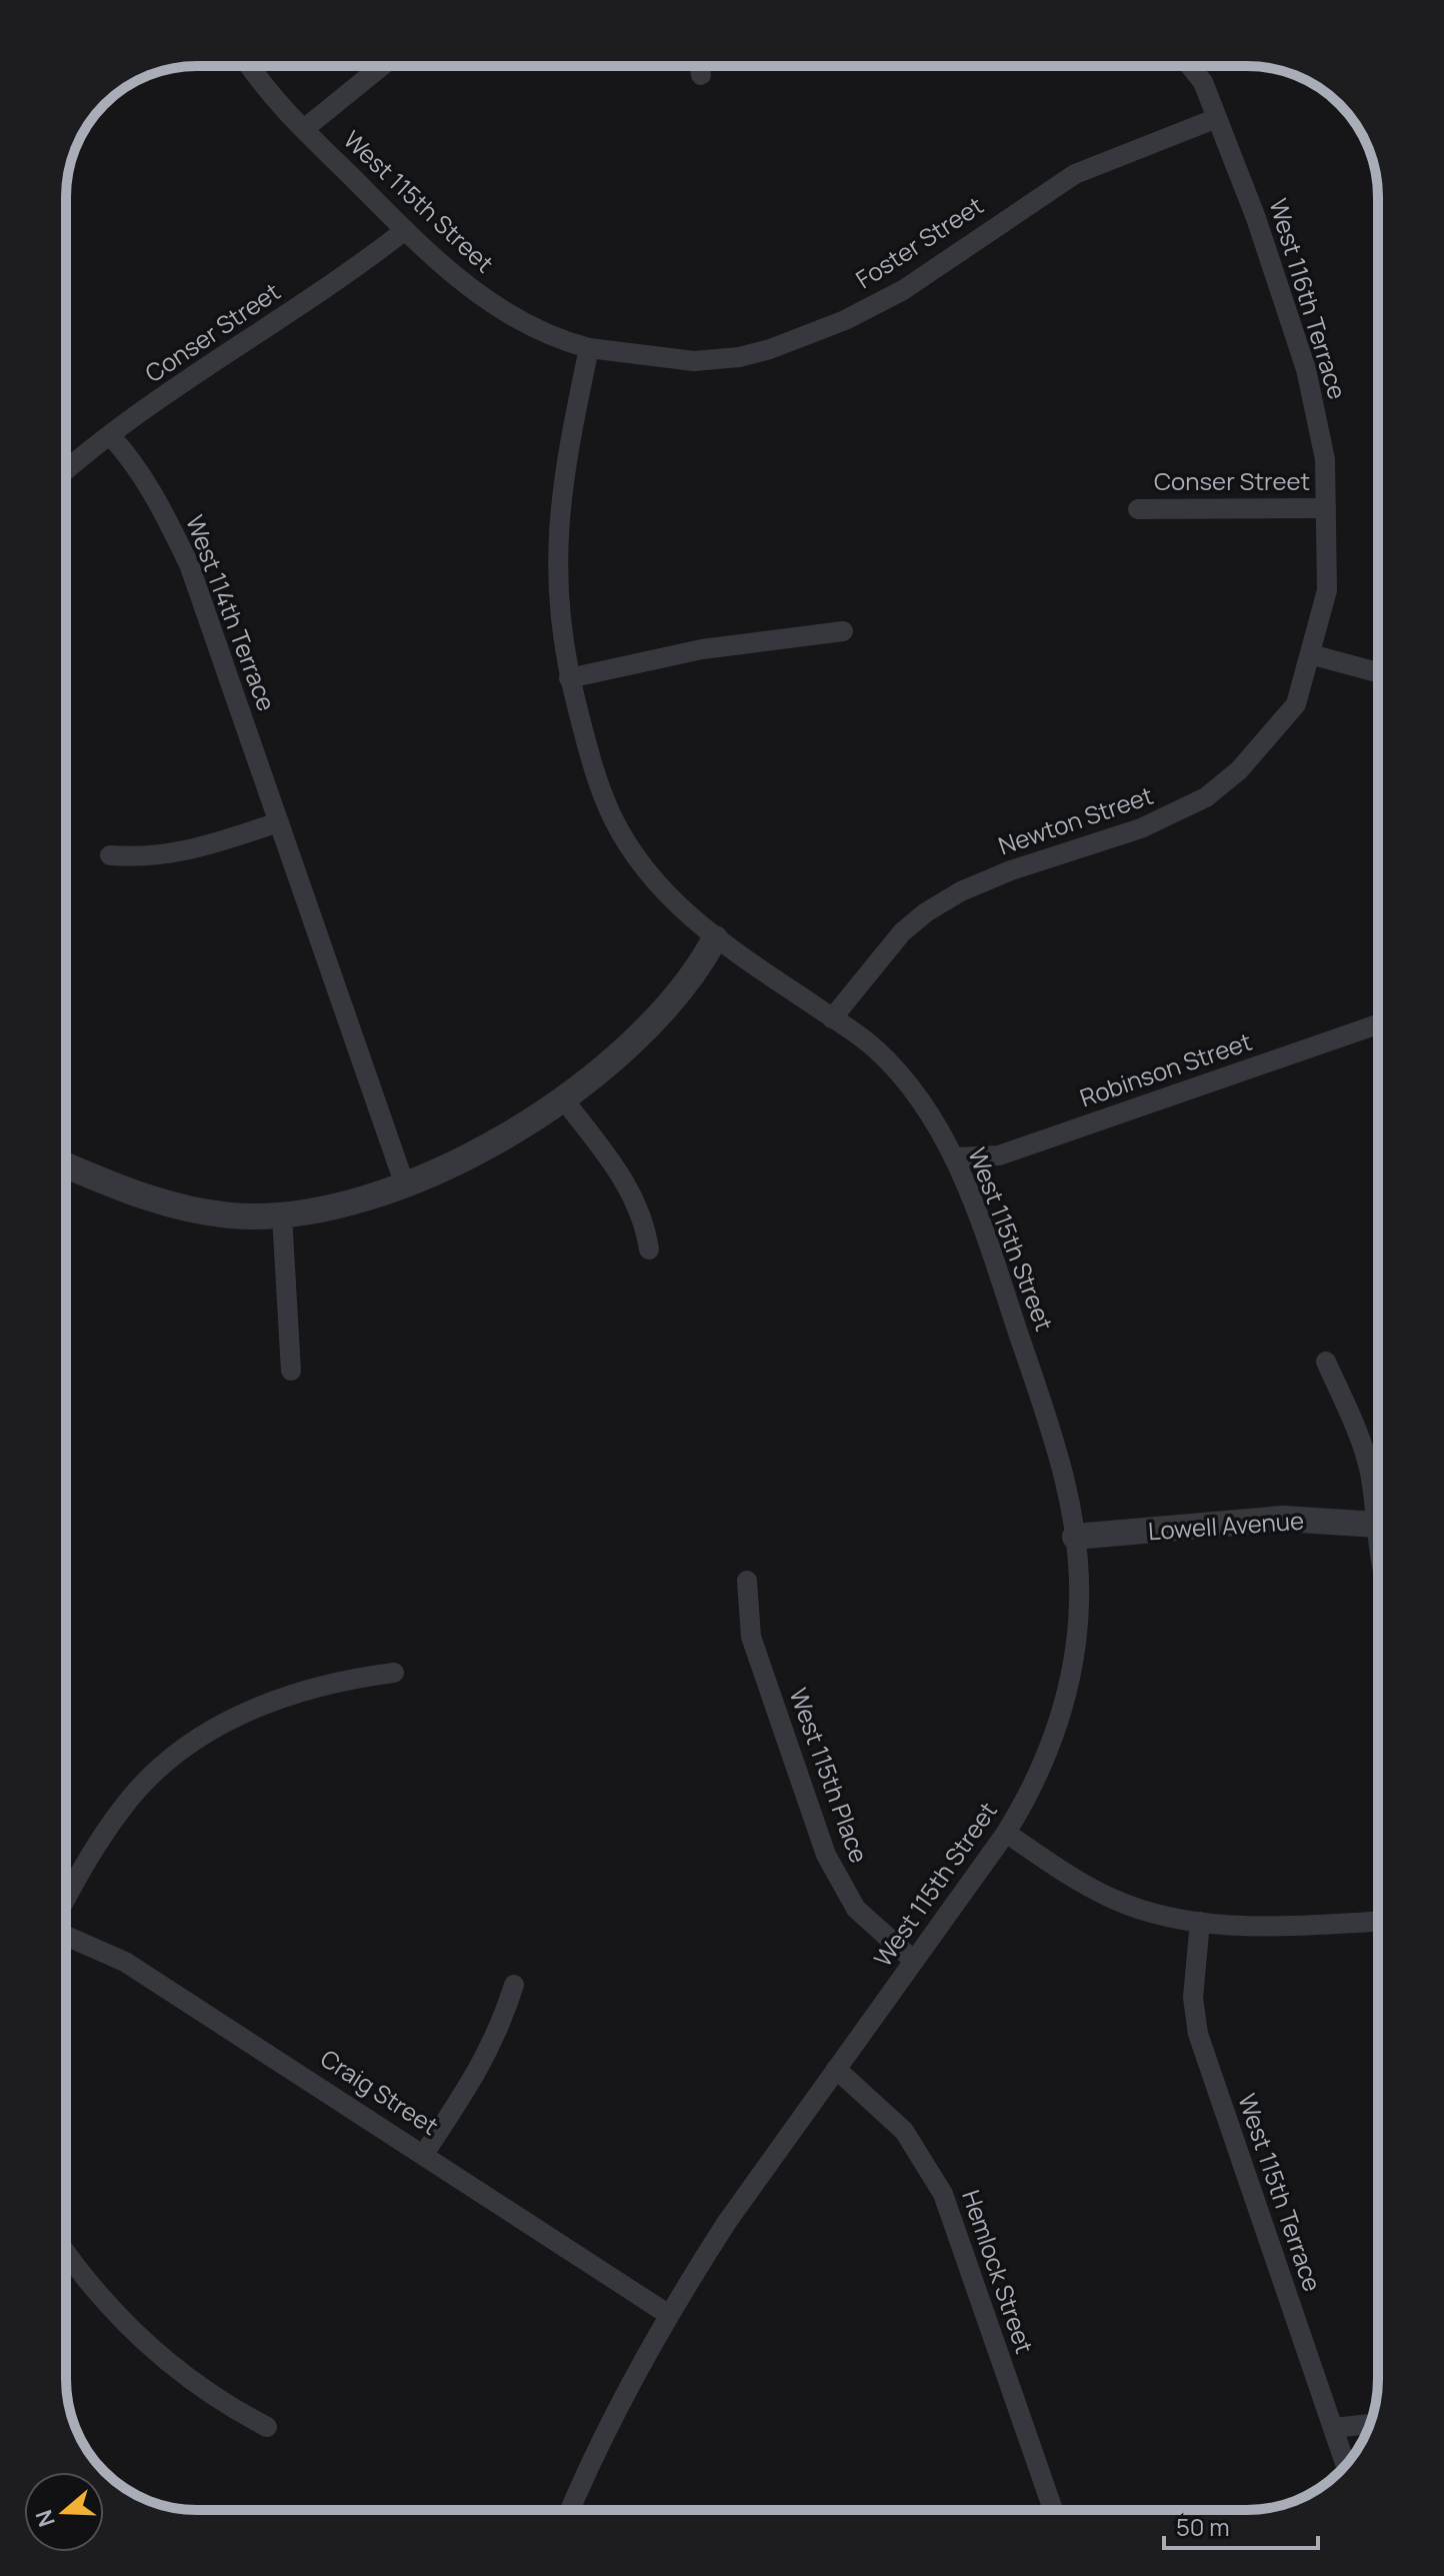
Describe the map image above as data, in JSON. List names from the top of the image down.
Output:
{
  "streets": {
    "street": [
      "West 115th Street",
      "Foster Street",
      "West 116th Terrace",
      "Conser Street",
      "West 114th Terrace",
      "Newton Street",
      "Robinson Street",
      "Lowell Avenue",
      "West 115th Place",
      "Craig Street",
      "West 115th Terrace",
      "Hemlock Street"
    ]
  },
  "crossings": [
    ["West 115th Street", "Foster Street"],
    ["West 115th Street", "Conser Street"],
    ["West 115th Street", "Newton Street"],
    ["West 115th Street", "Robinson Street"],
    ["West 115th Street", "Lowell Avenue"],
    ["West 115th Street", "West 115th Place"],
    ["West 115th Street", "Craig Street"],
    ["West 115th Street", "Hemlock Street"],
    ["Foster Street", "West 116th Terrace"],
    ["West 116th Terrace", "Conser Street"],
    ["West 116th Terrace", "Newton Street"],
    ["Conser Street", "West 114th Terrace"]
  ],
  "scale_bar": "50 m",
  "north": "left"
}
